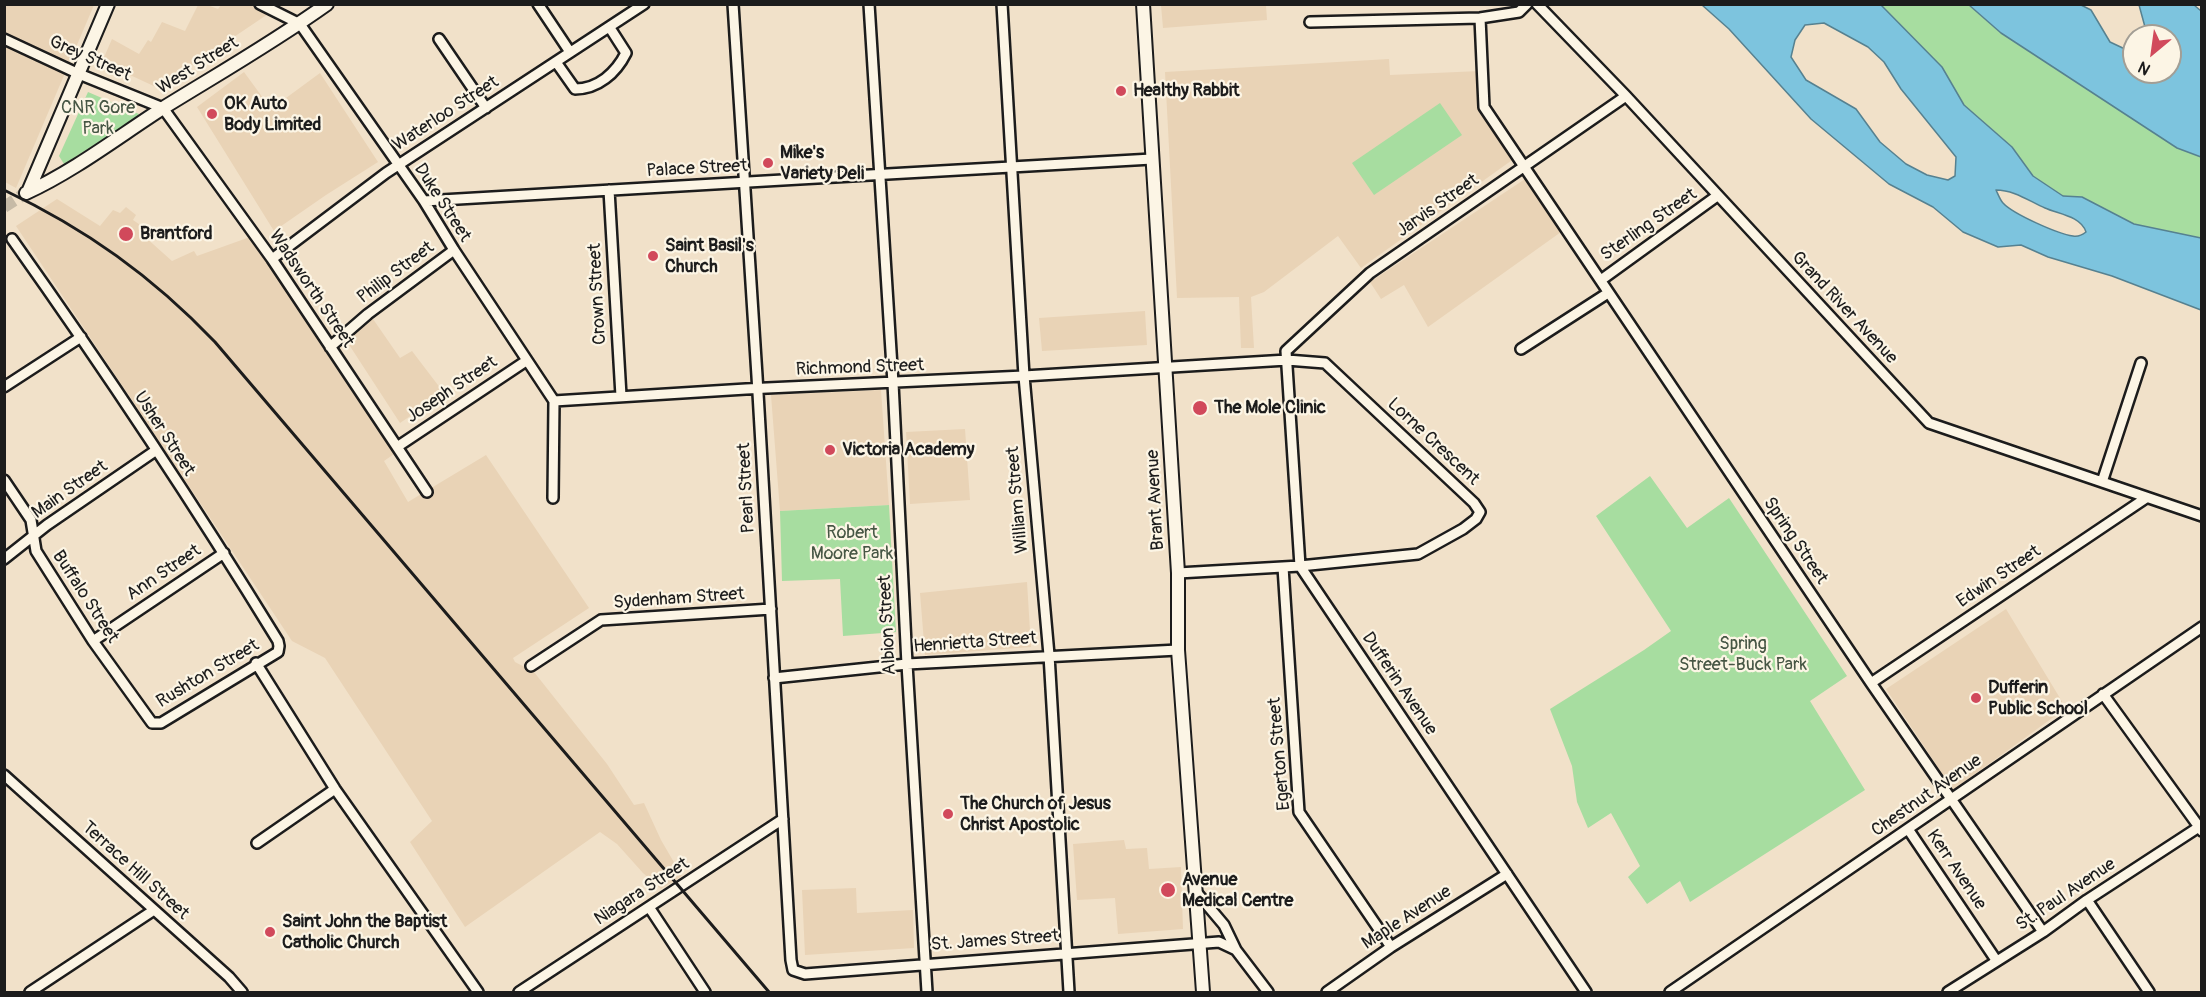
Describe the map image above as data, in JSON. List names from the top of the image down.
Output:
{
  "streets": {
    "main road": ["West Street", "Brant Avenue"],
    "street": [
      "Grey Street",
      "Waterloo Street",
      "Palace Street",
      "Duke Street",
      "Jarvis Street",
      "Sterling Street",
      "Philip Street",
      "Wadsworth Street",
      "Crown Street",
      "Grand River Avenue",
      "Richmond Street",
      "Joseph Street",
      "Usher Street",
      "Lorne Crescent",
      "Pearl Street",
      "Main Street",
      "William Street",
      "Spring Street",
      "Ann Street",
      "Edwin Street",
      "Buffalo Street",
      "Sydenham Street",
      "Albion Street",
      "Henrietta Street",
      "Rushton Street",
      "Dufferin Avenue",
      "Egerton Street",
      "Chestnut Avenue",
      "Kerr Avenue",
      "Terrace Hill Street",
      "Niagara Street",
      "St. Paul Avenue",
      "Maple Avenue",
      "St. James Street"
    ]
  },
  "crossings": [
    ["Grey Street", "West Street"],
    ["Grey Street", "Wadsworth Street"],
    ["West Street", "Duke Street"],
    ["West Street", "Wadsworth Street"],
    ["Waterloo Street", "Duke Street"],
    ["Waterloo Street", "Wadsworth Street"],
    ["Palace Street", "Duke Street"],
    ["Palace Street", "Crown Street"],
    ["Palace Street", "Pearl Street"],
    ["Palace Street", "William Street"],
    ["Palace Street", "Brant Avenue"],
    ["Palace Street", "Albion Street"],
    ["Duke Street", "Philip Street"],
    ["Duke Street", "Richmond Street"],
    ["Duke Street", "Joseph Street"],
    ["Jarvis Street", "Grand River Avenue"],
    ["Jarvis Street", "Lorne Crescent"],
    ["Jarvis Street", "Spring Street"],
    ["Sterling Street", "Grand River Avenue"],
    ["Sterling Street", "Spring Street"],
    ["Philip Street", "Wadsworth Street"],
    ["Wadsworth Street", "Joseph Street"],
    ["Crown Street", "Richmond Street"],
    ["Grand River Avenue", "Edwin Street"],
    ["Richmond Street", "Lorne Crescent"],
    ["Richmond Street", "Pearl Street"],
    ["Richmond Street", "William Street"],
    ["Richmond Street", "Brant Avenue"],
    ["Richmond Street", "Albion Street"],
    ["Usher Street", "Main Street"],
    ["Usher Street", "Ann Street"],
    ["Usher Street", "Rushton Street"],
    ["Lorne Crescent", "Brant Avenue"],
    ["Lorne Crescent", "Dufferin Avenue"],
    ["Lorne Crescent", "Egerton Street"],
    ["Pearl Street", "Sydenham Street"],
    ["Pearl Street", "Henrietta Street"],
    ["Pearl Street", "Niagara Street"],
    ["Pearl Street", "St. James Street"],
    ["Main Street", "Buffalo Street"],
    ["William Street", "Henrietta Street"],
    ["William Street", "St. James Street"],
    ["Brant Avenue", "Henrietta Street"],
    ["Brant Avenue", "St. James Street"],
    ["Spring Street", "Edwin Street"],
    ["Spring Street", "Chestnut Avenue"],
    ["Spring Street", "St. Paul Avenue"],
    ["Ann Street", "Buffalo Street"],
    ["Buffalo Street", "Rushton Street"],
    ["Albion Street", "Henrietta Street"],
    ["Albion Street", "St. James Street"],
    ["Dufferin Avenue", "Maple Avenue"],
    ["Egerton Street", "Maple Avenue"],
    ["Chestnut Avenue", "Kerr Avenue"],
    ["Kerr Avenue", "St. Paul Avenue"]
  ],
  "parks": ["CNR Gore Park", "Robert Moore Park", "Spring Street-Buck Park"],
  "places": [
    "Healthy Rabbit",
    "OK Auto Body Limited",
    "Mike's Variety Deli",
    "Brantford",
    "Saint Basil's Church",
    "The Mole Clinic",
    "Victoria Academy",
    "Dufferin Public School",
    "The Church of Jesus Christ Apostolic",
    "Avenue Medical Centre",
    "Saint John the Baptist Catholic Church"
  ],
  "north": "bottom left"
}
